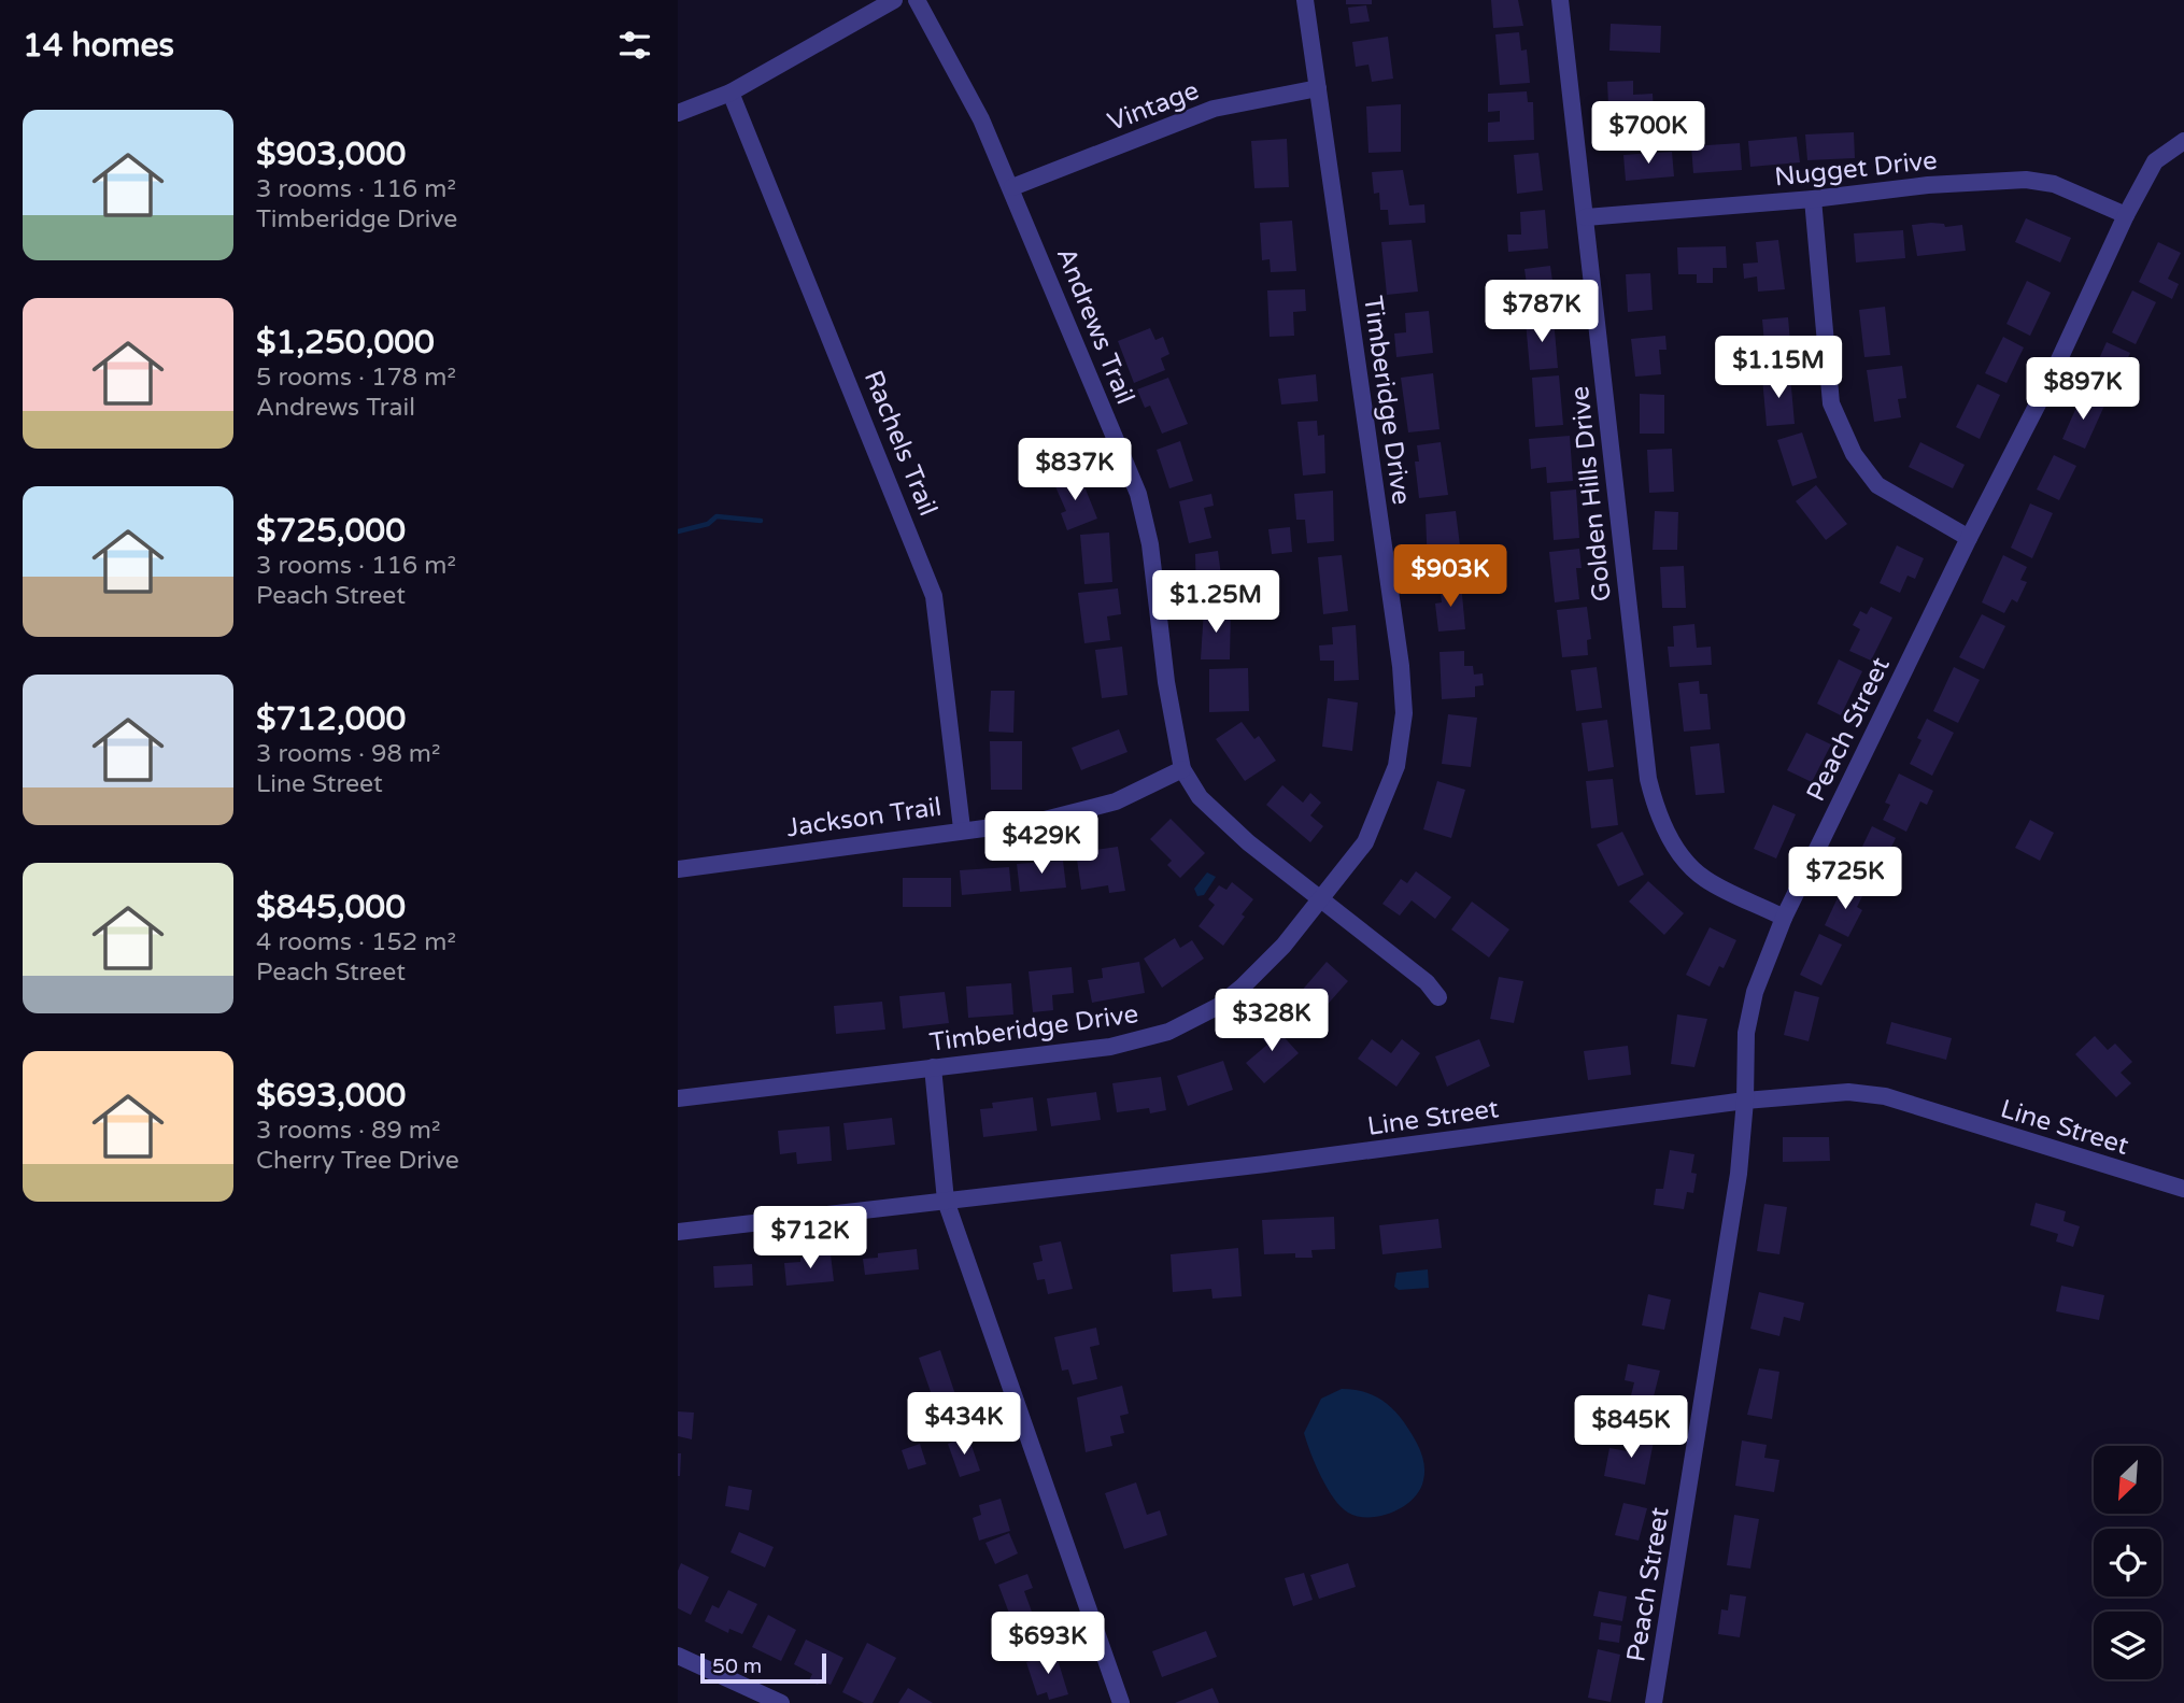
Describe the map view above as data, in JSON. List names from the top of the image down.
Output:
{
  "streets": {
    "street": [
      "Vintage",
      "Nugget Drive",
      "Andrews Trail",
      "Timberidge Drive",
      "Rachels Trail",
      "Golden Hills Drive",
      "Peach Street",
      "Jackson Trail",
      "Line Street"
    ]
  },
  "crossings": [
    ["Vintage", "Andrews Trail"],
    ["Vintage", "Timberidge Drive"],
    ["Nugget Drive", "Golden Hills Drive"],
    ["Nugget Drive", "Peach Street"],
    ["Andrews Trail", "Timberidge Drive"],
    ["Andrews Trail", "Jackson Trail"],
    ["Rachels Trail", "Jackson Trail"],
    ["Golden Hills Drive", "Peach Street"],
    ["Peach Street", "Line Street"]
  ],
  "scale_bar": "50 m",
  "north": "bottom left",
  "page": {
    "heading": "14 homes",
    "list": [
      {
        "name": "$903,000",
        "note": "3 rooms · 116 m² · Timberidge Drive"
      },
      {
        "name": "$1,250,000",
        "note": "5 rooms · 178 m² · Andrews Trail"
      },
      {
        "name": "$725,000",
        "note": "3 rooms · 116 m² · Peach Street"
      },
      {
        "name": "$712,000",
        "note": "3 rooms · 98 m² · Line Street"
      },
      {
        "name": "$845,000",
        "note": "4 rooms · 152 m² · Peach Street"
      },
      {
        "name": "$693,000",
        "note": "3 rooms · 89 m² · Cherry Tree Drive"
      }
    ],
    "price": [
      "$700K",
      "$787K",
      "$1.15M",
      "$897K",
      "$837K",
      "$903K",
      "$1.25M",
      "$429K",
      "$725K",
      "$328K",
      "$712K",
      "$434K",
      "$845K",
      "$693K"
    ],
    "scale": "50 m"
  }
}
